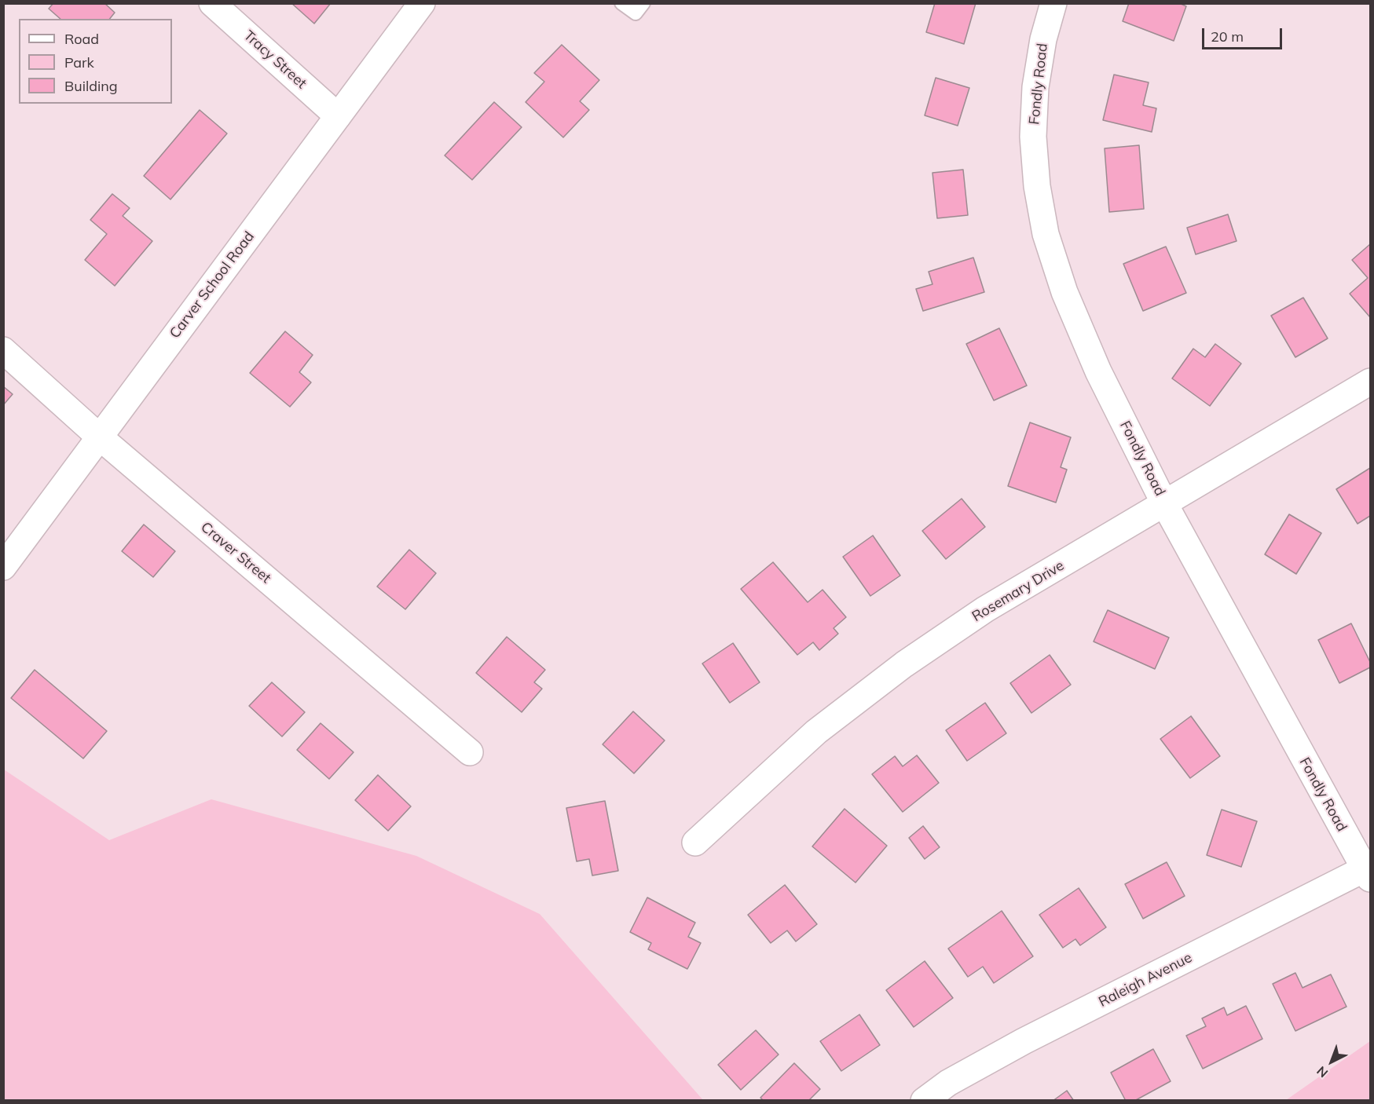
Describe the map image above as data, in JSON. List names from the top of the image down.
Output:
{
  "streets": {
    "street": [
      "Tracy Street",
      "Fondly Road",
      "Carver School Road",
      "Craver Street",
      "Rosemary Drive",
      "Raleigh Avenue"
    ]
  },
  "crossings": [
    ["Tracy Street", "Carver School Road"],
    ["Fondly Road", "Rosemary Drive"],
    ["Fondly Road", "Raleigh Avenue"],
    ["Carver School Road", "Craver Street"]
  ],
  "legend": ["Road", "Park", "Building"],
  "scale_bar": "20 m",
  "north": "bottom left"
}
